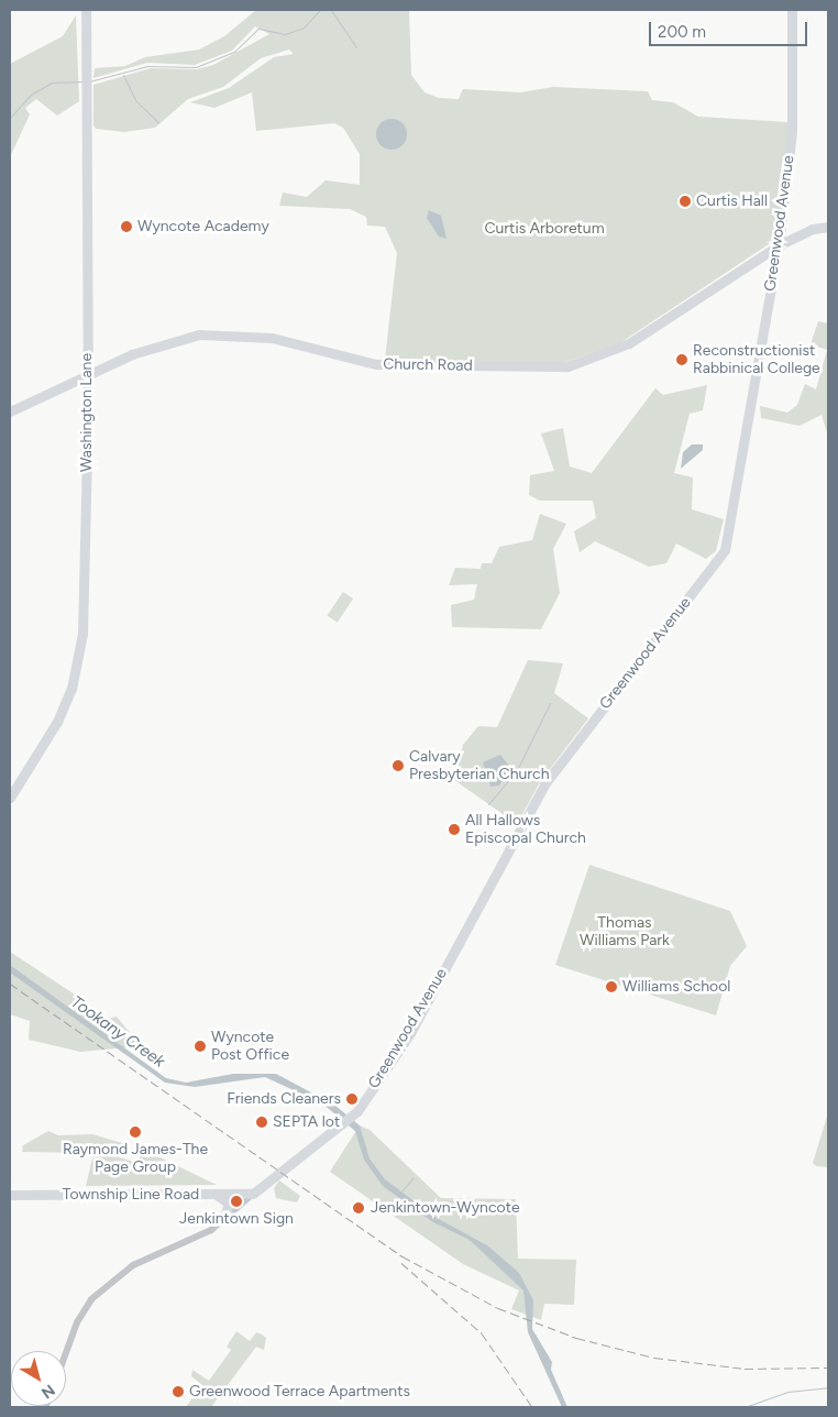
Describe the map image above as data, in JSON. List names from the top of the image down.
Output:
{
  "streets": {
    "main road": [
      "Greenwood Avenue",
      "Church Road",
      "Washington Lane",
      "Township Line Road"
    ]
  },
  "crossings": [
    ["Greenwood Avenue", "Church Road"],
    ["Greenwood Avenue", "Township Line Road"],
    ["Church Road", "Washington Lane"]
  ],
  "water": ["Tookany Creek"],
  "parks": ["Curtis Arboretum", "Thomas Williams Park"],
  "places": [
    "Curtis Hall",
    "Wyncote Academy",
    "Reconstructionist Rabbinical College",
    "Calvary Presbyterian Church",
    "All Hallows Episcopal Church",
    "Williams School",
    "Wyncote Post Office",
    "Friends Cleaners",
    "SEPTA lot",
    "Raymond James-The Page Group",
    "Jenkintown Sign",
    "Jenkintown-Wyncote",
    "Greenwood Terrace Apartments"
  ],
  "scale_bar": "200 m",
  "north": "bottom right"
}
